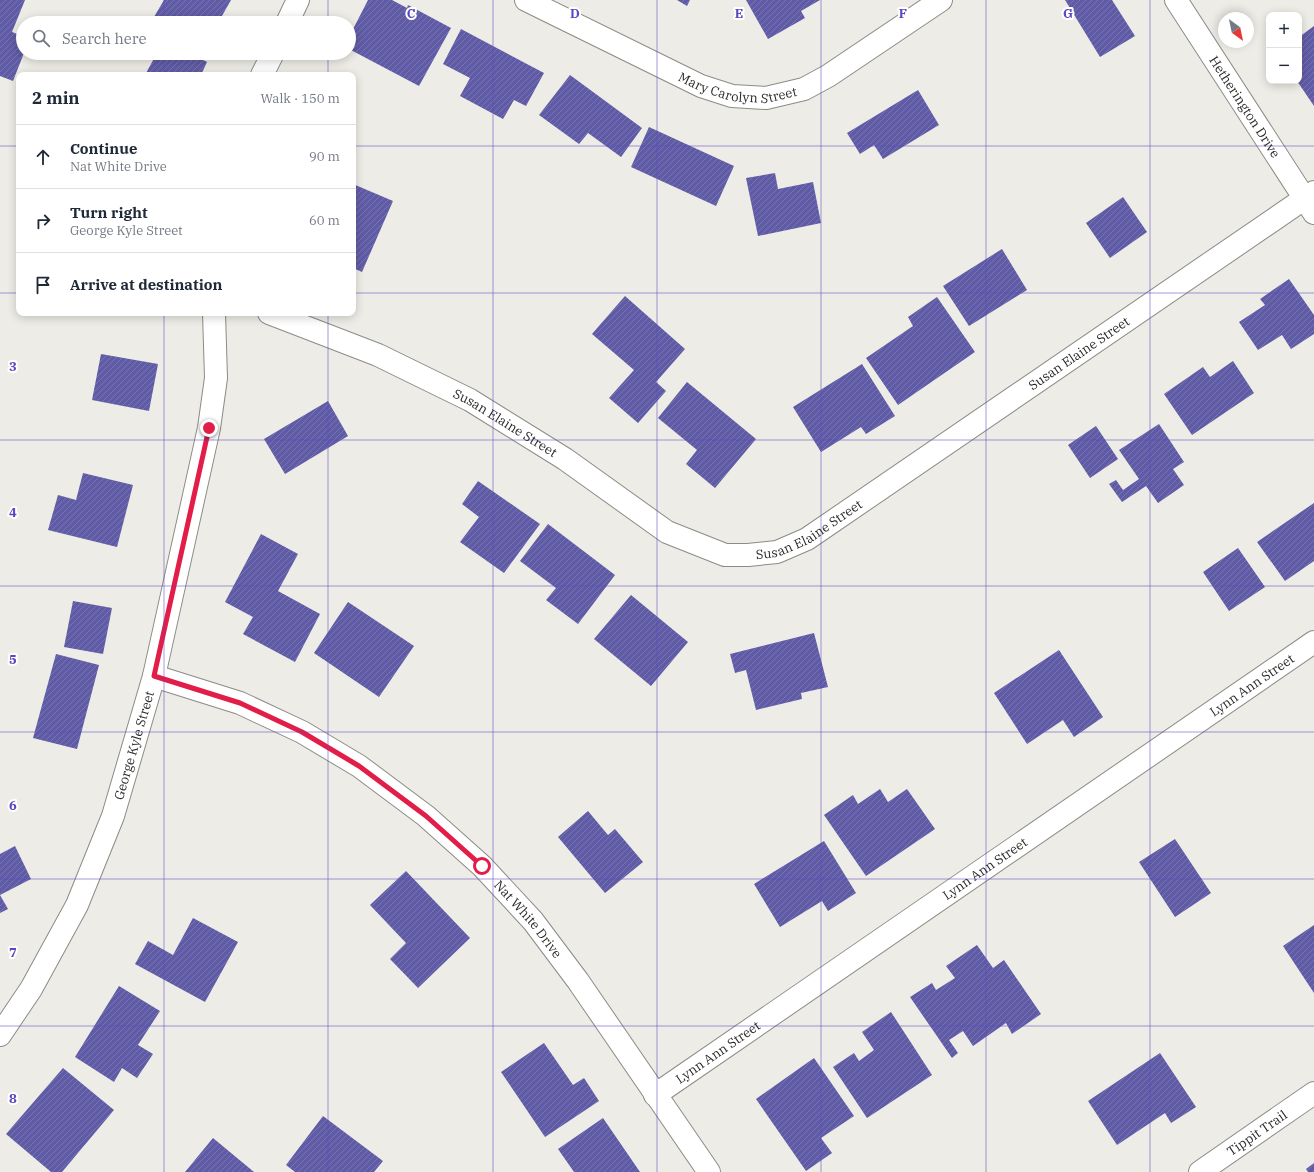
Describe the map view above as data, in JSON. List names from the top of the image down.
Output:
{
  "streets": {
    "street": [
      "Mary Carolyn Street",
      "Hetherington Drive",
      "Susan Elaine Street",
      "Lynn Ann Street",
      "George Kyle Street",
      "Nat White Drive",
      "Tippit Trail"
    ]
  },
  "crossings": [
    ["Hetherington Drive", "Susan Elaine Street"],
    ["Lynn Ann Street", "Nat White Drive"],
    ["George Kyle Street", "Nat White Drive"]
  ],
  "north": "bottom right",
  "page": {
    "map_buttons": ["+", "−"],
    "search": "Search here",
    "heading": ["2 min", "Walk · 150 m"],
    "list": [
      ["Continue", "Nat White Drive", "90 m"],
      ["Turn right", "George Kyle Street", "60 m"],
      "Arrive at destination"
    ]
  },
  "grid": {
    "columns": [
      "C",
      "D",
      "E",
      "F",
      "G"
    ],
    "rows": [
      "3",
      "4",
      "5",
      "6",
      "7",
      "8"
    ]
  }
}
